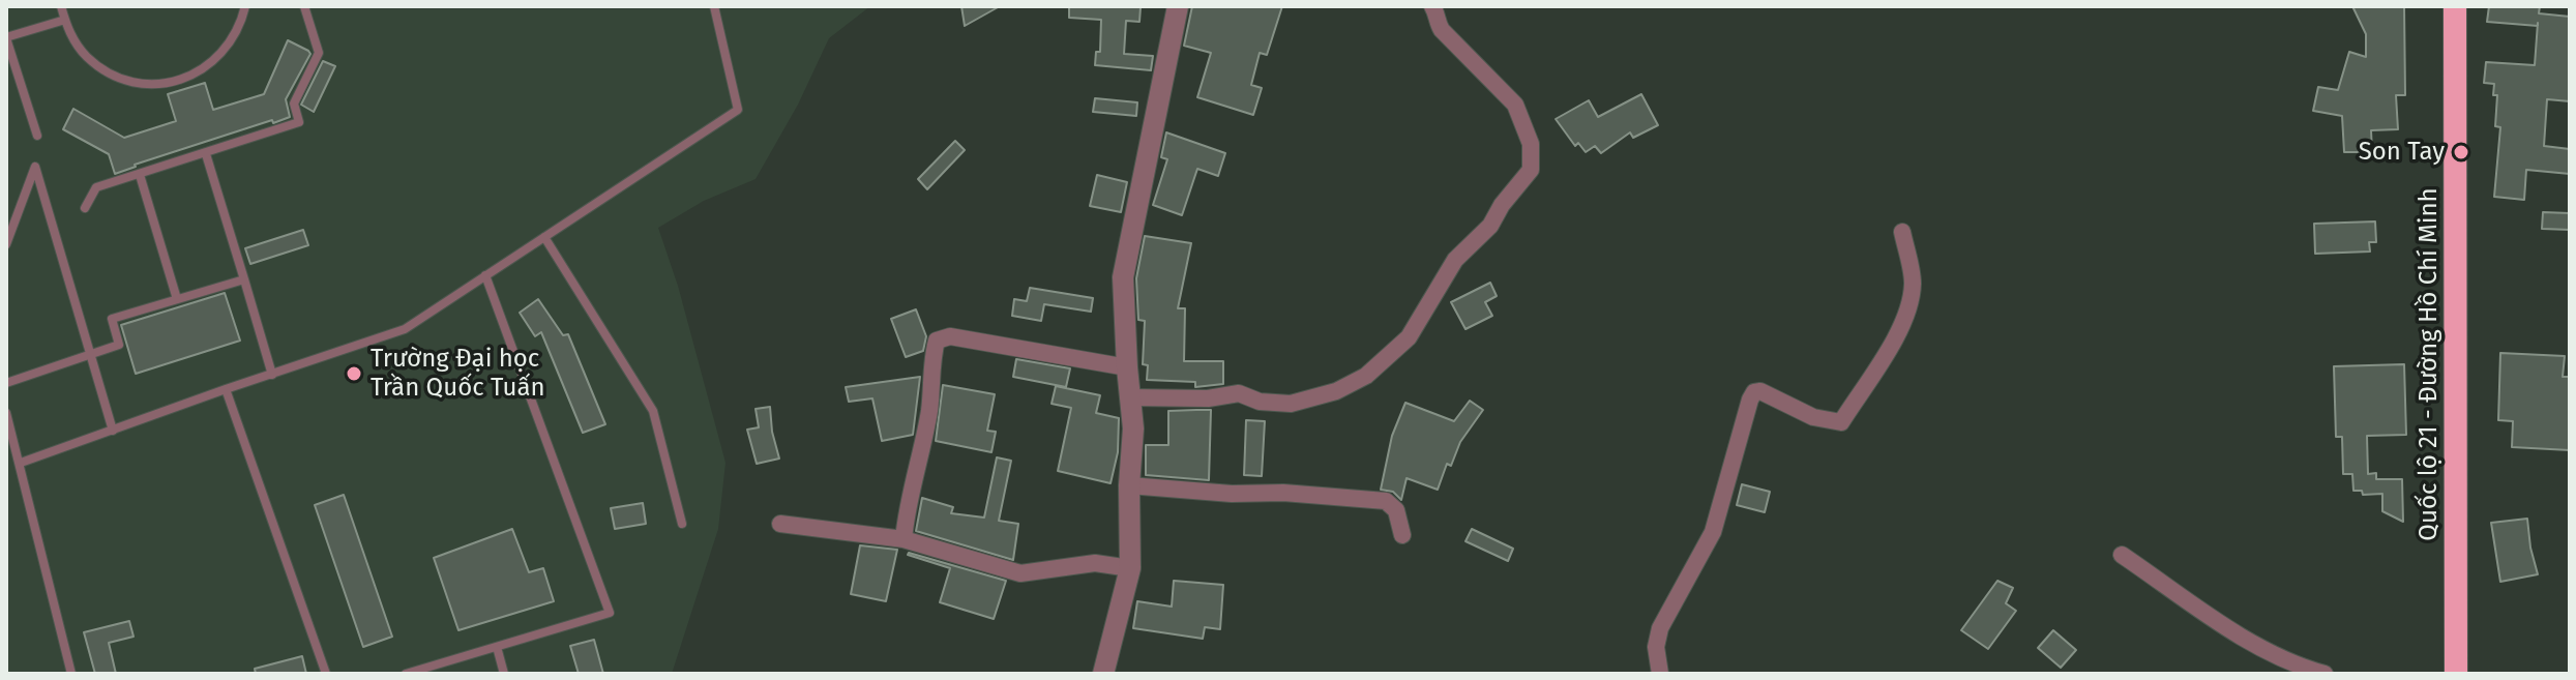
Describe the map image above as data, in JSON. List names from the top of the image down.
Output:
{
  "streets": {
    "highway": ["Quốc lộ 21 - Đường Hồ Chí Minh"]
  },
  "places": ["Son Tay", "Trường Đại học Trần Quốc Tuấn"]
}
